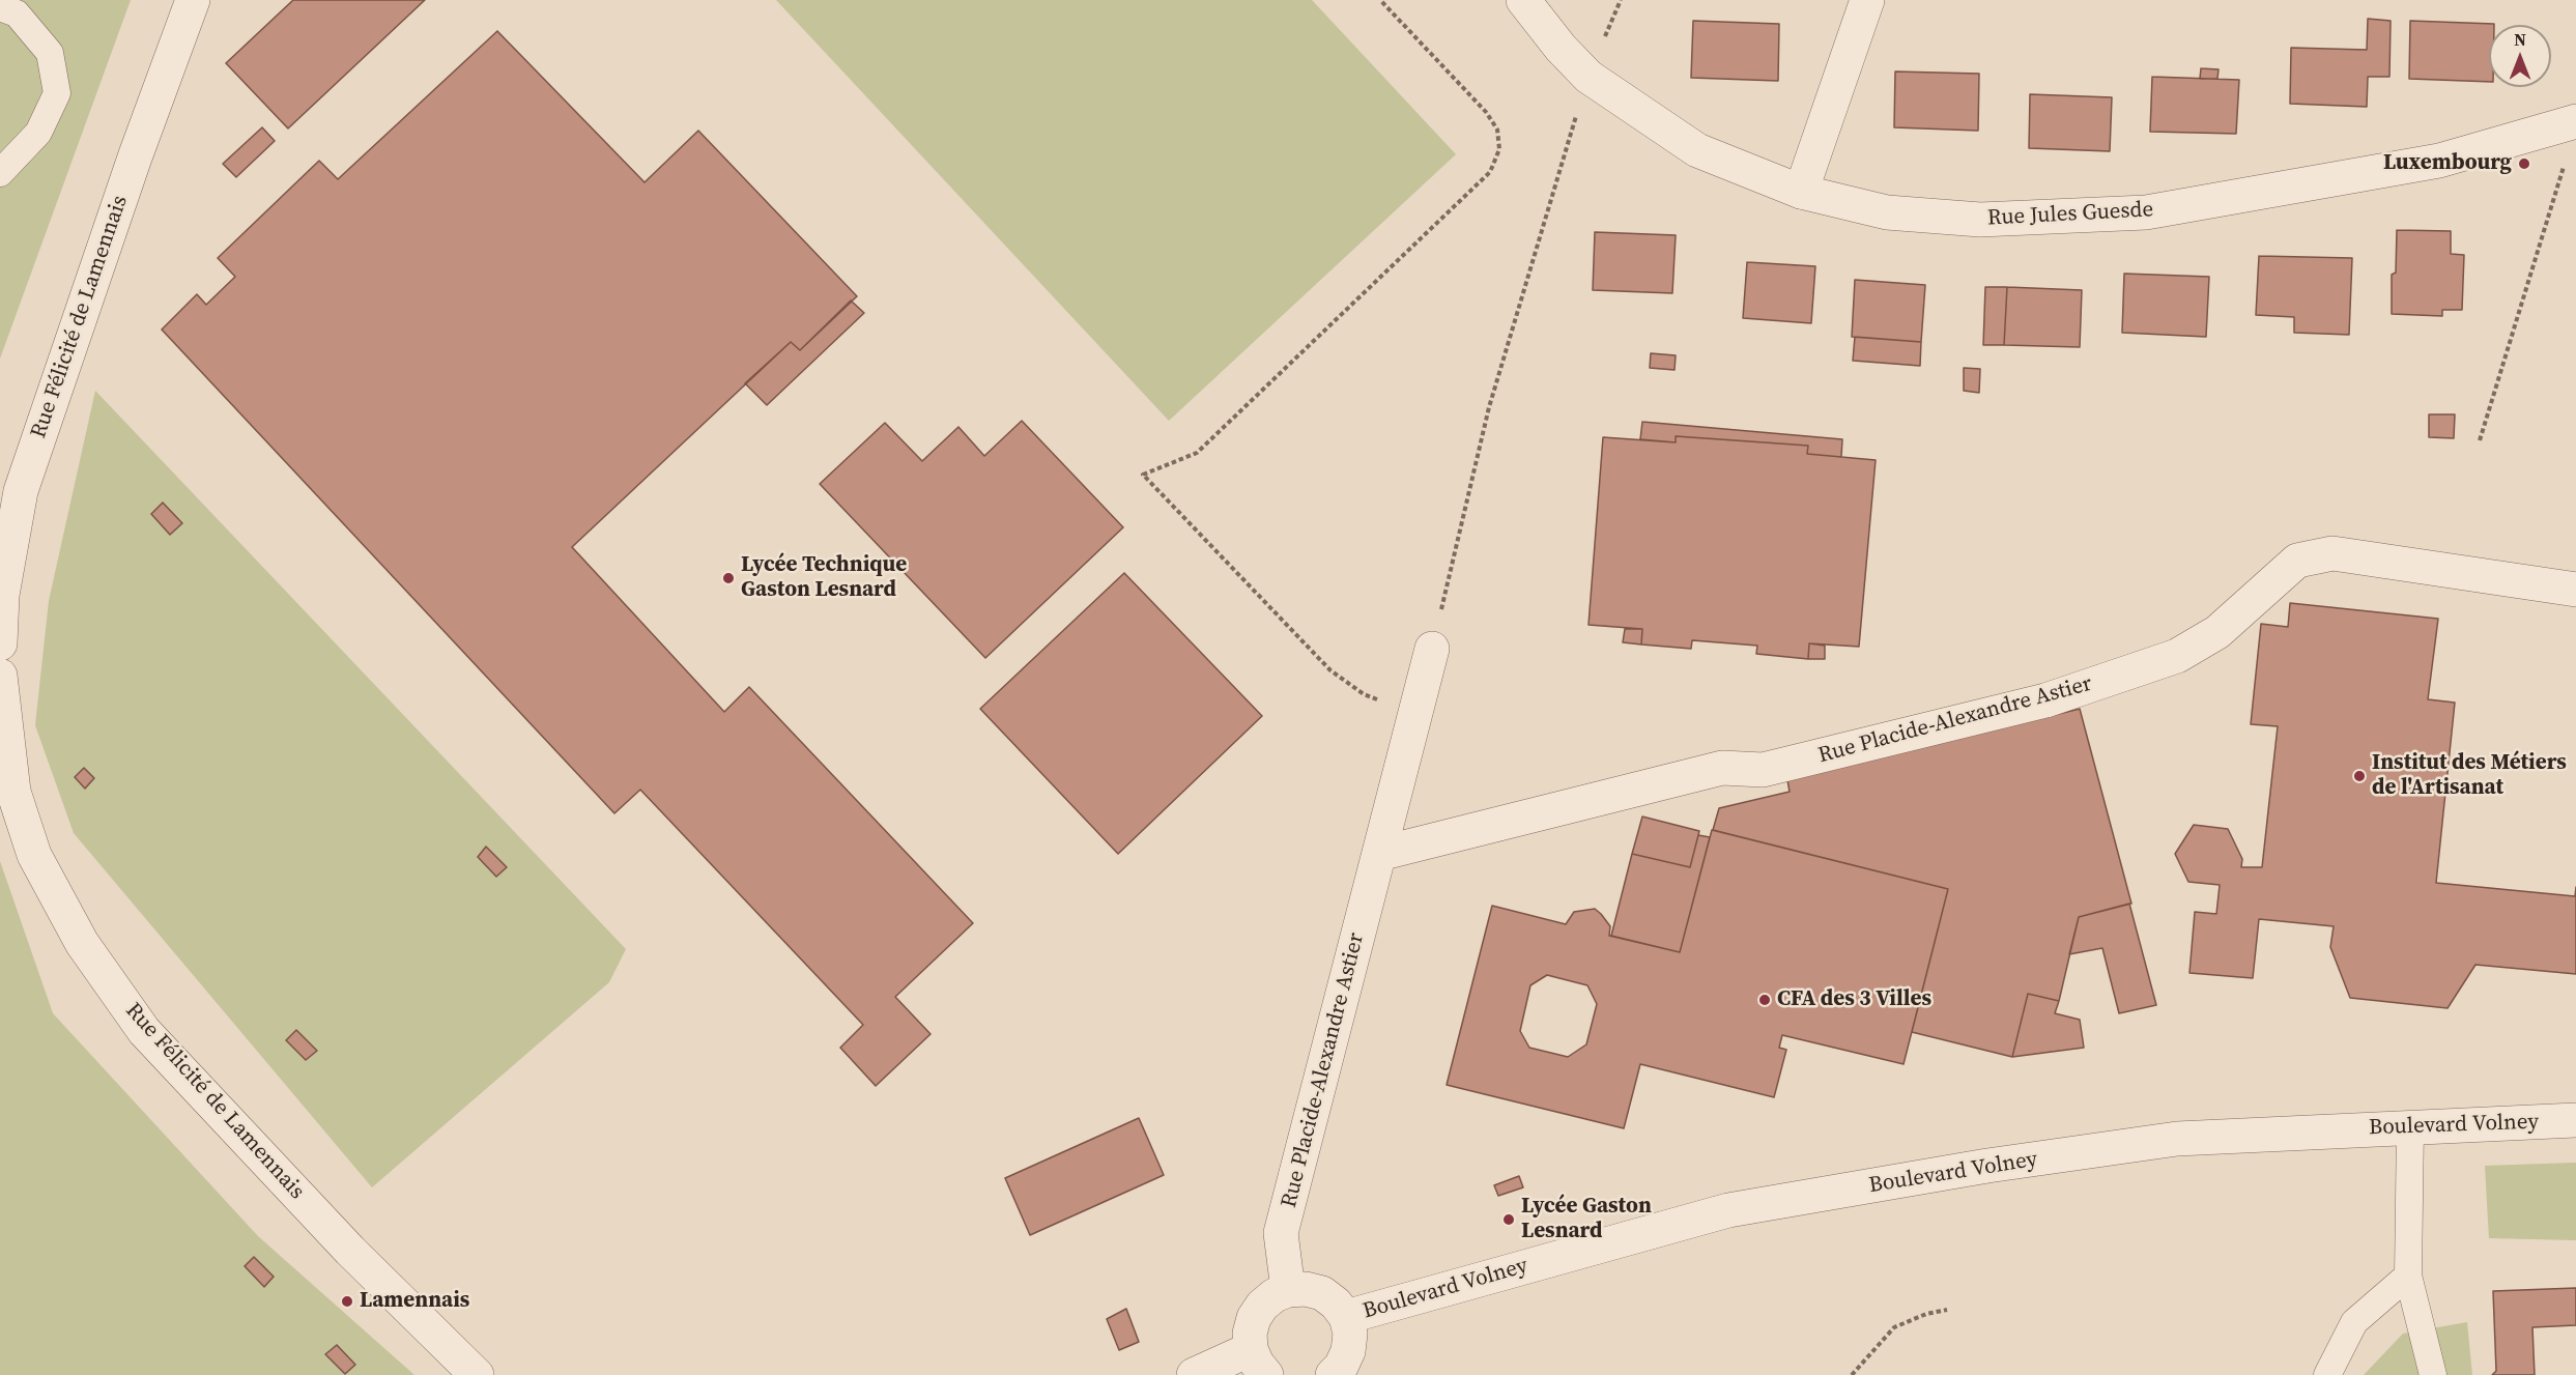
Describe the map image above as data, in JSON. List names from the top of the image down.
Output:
{
  "streets": {
    "street": [
      "Rue Jules Guesde",
      "Rue Félicité de Lamennais",
      "Rue Placide-Alexandre Astier",
      "Boulevard Volney"
    ]
  },
  "crossings": [
    ["Rue Placide-Alexandre Astier", "Boulevard Volney"]
  ],
  "places": [
    "Luxembourg",
    "Lycée Technique Gaston Lesnard",
    "Institut des Métiers de l'Artisanat",
    "CFA des 3 Villes",
    "Lycée Gaston Lesnard",
    "Lamennais"
  ],
  "north": "top"
}
